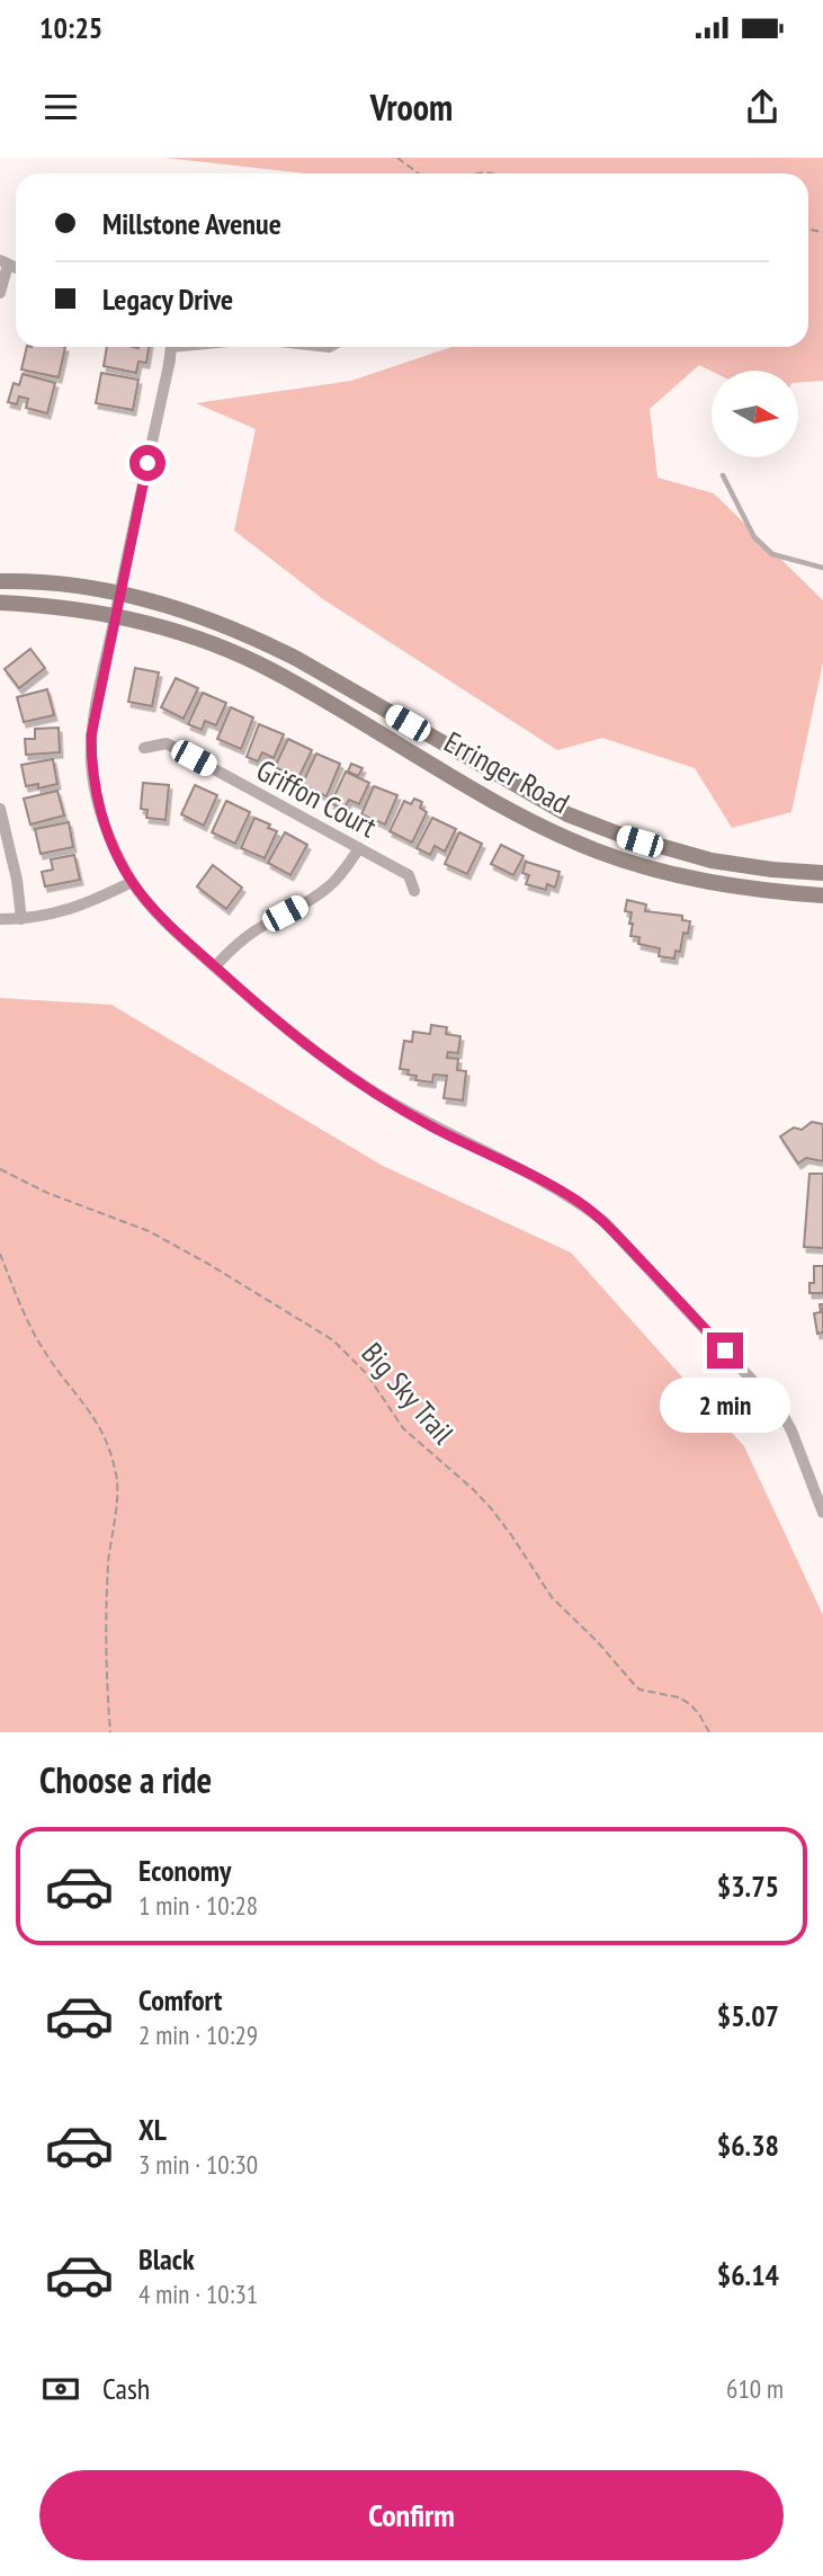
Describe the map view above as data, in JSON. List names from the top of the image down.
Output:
{
  "streets": {
    "main road": ["Erringer Road"],
    "street": ["Griffon Court"],
    "path": ["Big Sky Trail"]
  },
  "north": "right",
  "page": {
    "status": "10:25",
    "header": "Vroom",
    "banner": ["Millstone Avenue", "Legacy Drive"],
    "bubble": "2 min",
    "heading": "Choose a ride",
    "list": [
      {
        "name": "Economy",
        "note": "1 min · 10:28",
        "value": "$3.75"
      },
      {
        "name": "Comfort",
        "note": "2 min · 10:29",
        "value": "$5.07"
      },
      {
        "name": "XL",
        "note": "3 min · 10:30",
        "value": "$6.38"
      },
      {
        "name": "Black",
        "note": "4 min · 10:31",
        "value": "$6.14"
      }
    ],
    "pay": ["Cash", "610 m"],
    "buttons": "Confirm"
  }
}
